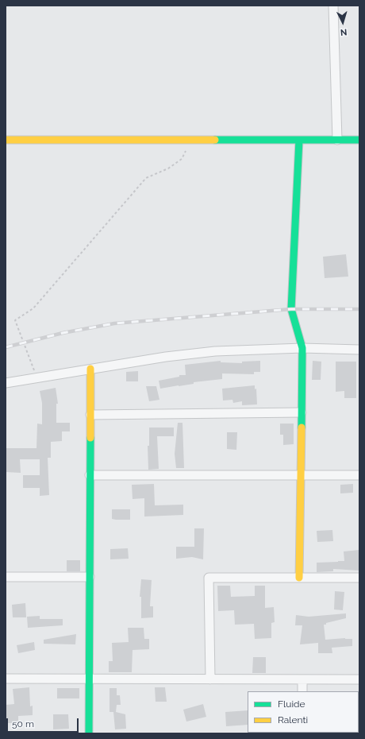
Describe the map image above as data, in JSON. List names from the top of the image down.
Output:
{
  "legend": ["Fluide", "Ralenti"],
  "scale_bar": "50 m",
  "north": "bottom"
}
